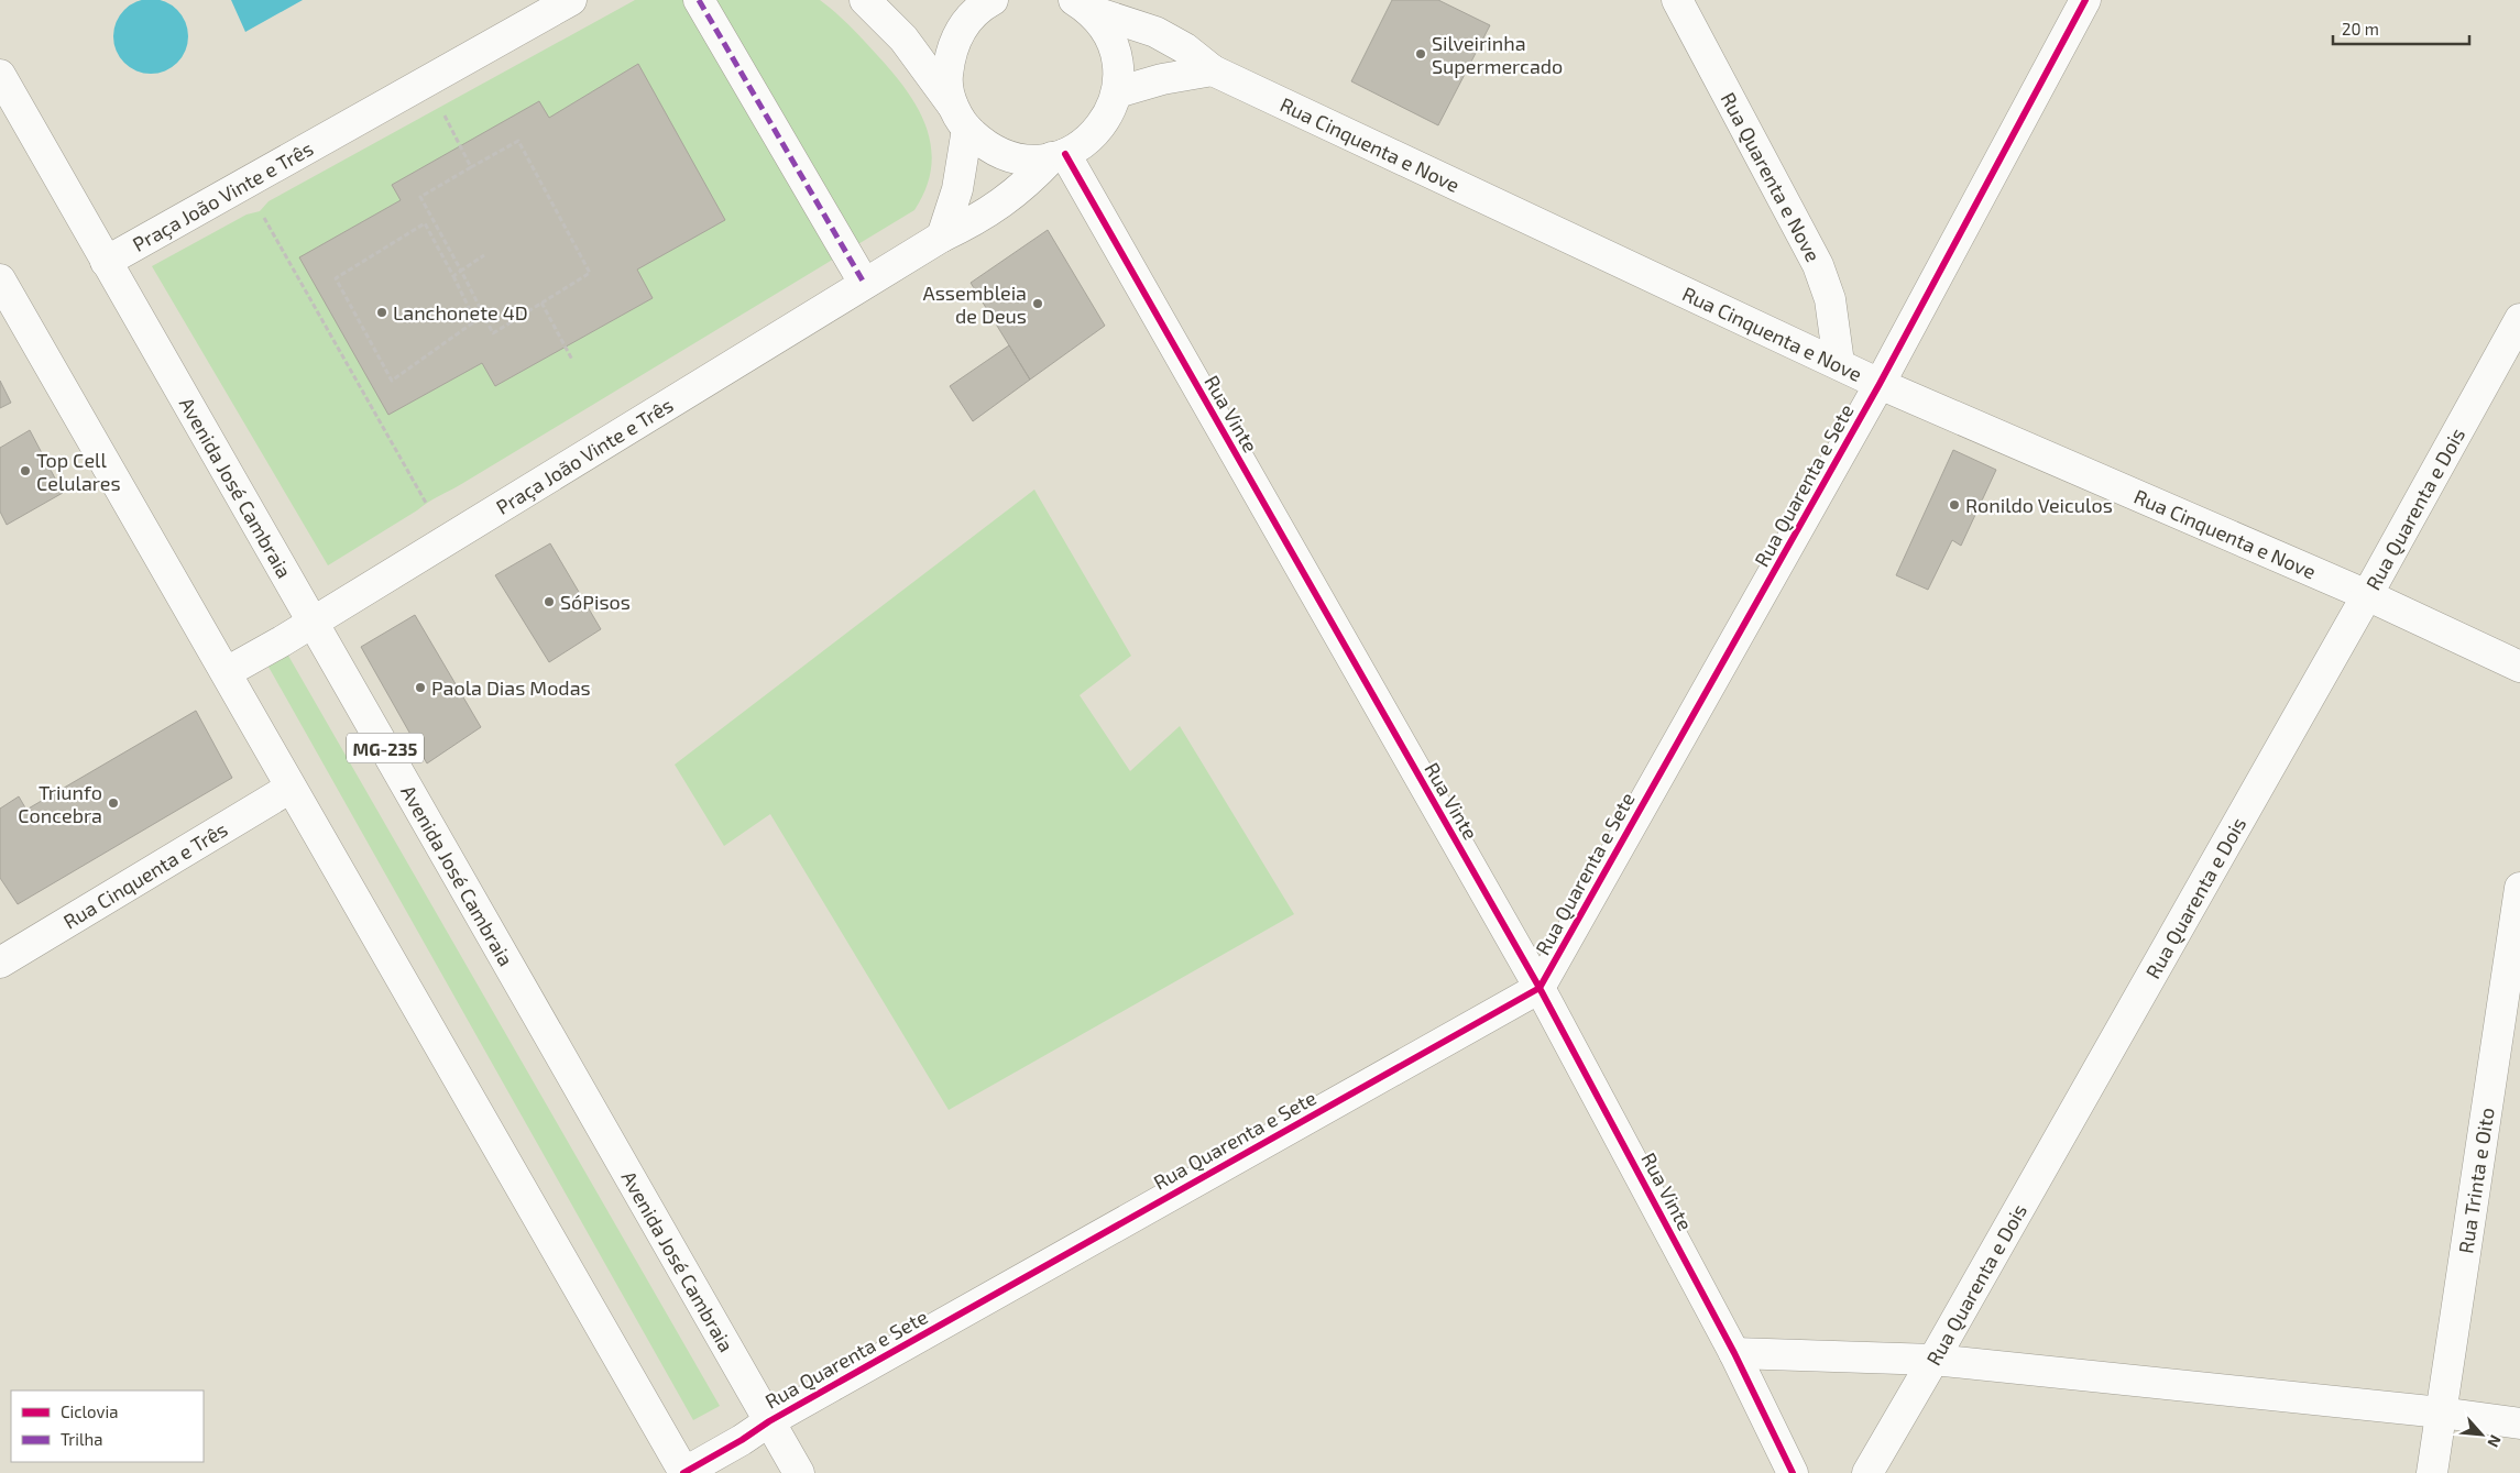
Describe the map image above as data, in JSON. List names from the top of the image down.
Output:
{
  "streets": {
    "street": [
      "Rua Cinquenta e Nove",
      "Rua Quarenta e Nove",
      "Praça João Vinte e Três",
      "Rua Vinte",
      "Rua Quarenta e Sete",
      "Avenida José Cambraia",
      "Rua Quarenta e Dois",
      "MG-235",
      "Rua Cinquenta e Três",
      "Rua Trinta e Oito"
    ]
  },
  "crossings": [
    ["Rua Cinquenta e Nove", "Rua Quarenta e Nove"],
    ["Rua Cinquenta e Nove", "Rua Quarenta e Sete"],
    ["Rua Cinquenta e Nove", "Rua Quarenta e Dois"],
    ["Praça João Vinte e Três", "Rua Vinte"],
    ["Praça João Vinte e Três", "Avenida José Cambraia"],
    ["Rua Vinte", "Rua Quarenta e Sete"],
    ["Rua Quarenta e Sete", "Avenida José Cambraia"]
  ],
  "places": [
    "Silveirinha Supermercado",
    "Assembleia de Deus",
    "Lanchonete 4D",
    "Top Cell Celulares",
    "Ronildo Veiculos",
    "SóPisos",
    "Paola Dias Modas",
    "Triunfo Concebra"
  ],
  "legend": ["Ciclovia", "Trilha"],
  "scale_bar": "20 m",
  "north": "bottom right"
}
